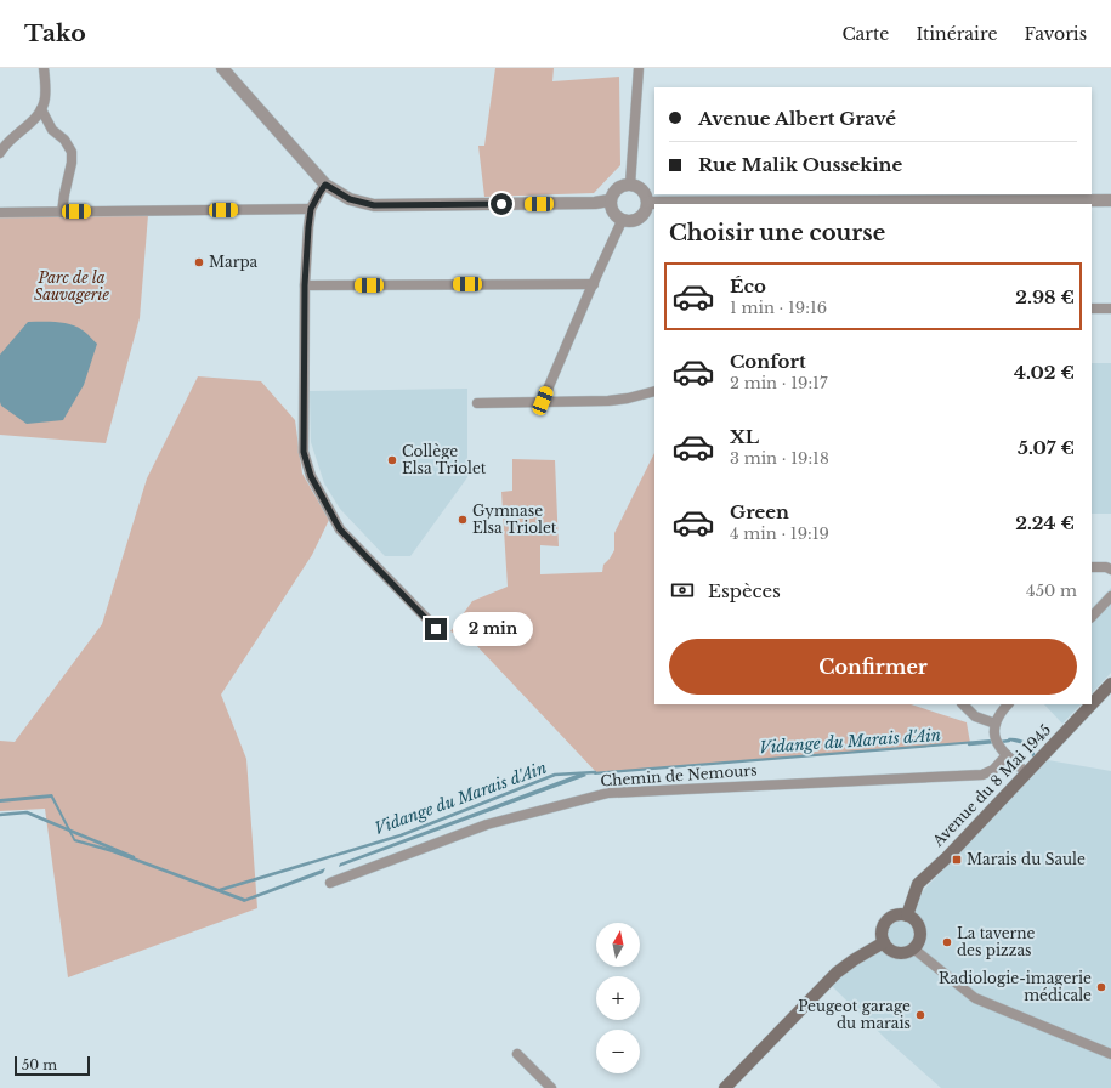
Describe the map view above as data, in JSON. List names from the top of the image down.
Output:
{
  "streets": {
    "main road": ["Avenue du 8 Mai 1945"],
    "street": ["Chemin de Nemours"]
  },
  "water": ["Vidange du Marais d'Ain"],
  "parks": ["Parc de la Sauvagerie"],
  "places": {
    "other": [
      "Marpa",
      "Collège Elsa Triolet",
      "Gymnase Elsa Triolet",
      "La taverne des pizzas",
      "Radiologie-imagerie médicale",
      "Peugeot garage du marais"
    ],
    "transit": ["Marais du Saule"]
  },
  "scale_bar": "50 m",
  "north": "top",
  "page": {
    "header": "Tako",
    "nav": ["Carte", "Itinéraire", "Favoris"],
    "banner": ["Avenue Albert Gravé", "Rue Malik Oussekine"],
    "heading": "Choisir une course",
    "list": [
      {
        "name": "Éco",
        "note": "1 min · 19:16",
        "value": "2.98 €"
      },
      {
        "name": "Confort",
        "note": "2 min · 19:17",
        "value": "4.02 €"
      },
      {
        "name": "XL",
        "note": "3 min · 19:18",
        "value": "5.07 €"
      },
      {
        "name": "Green",
        "note": "4 min · 19:19",
        "value": "2.24 €"
      }
    ],
    "pay": ["Espèces", "450 m"],
    "bubble": "2 min",
    "buttons": "Confirmer",
    "map_buttons": ["+", "−"],
    "scale": "50 m"
  }
}
